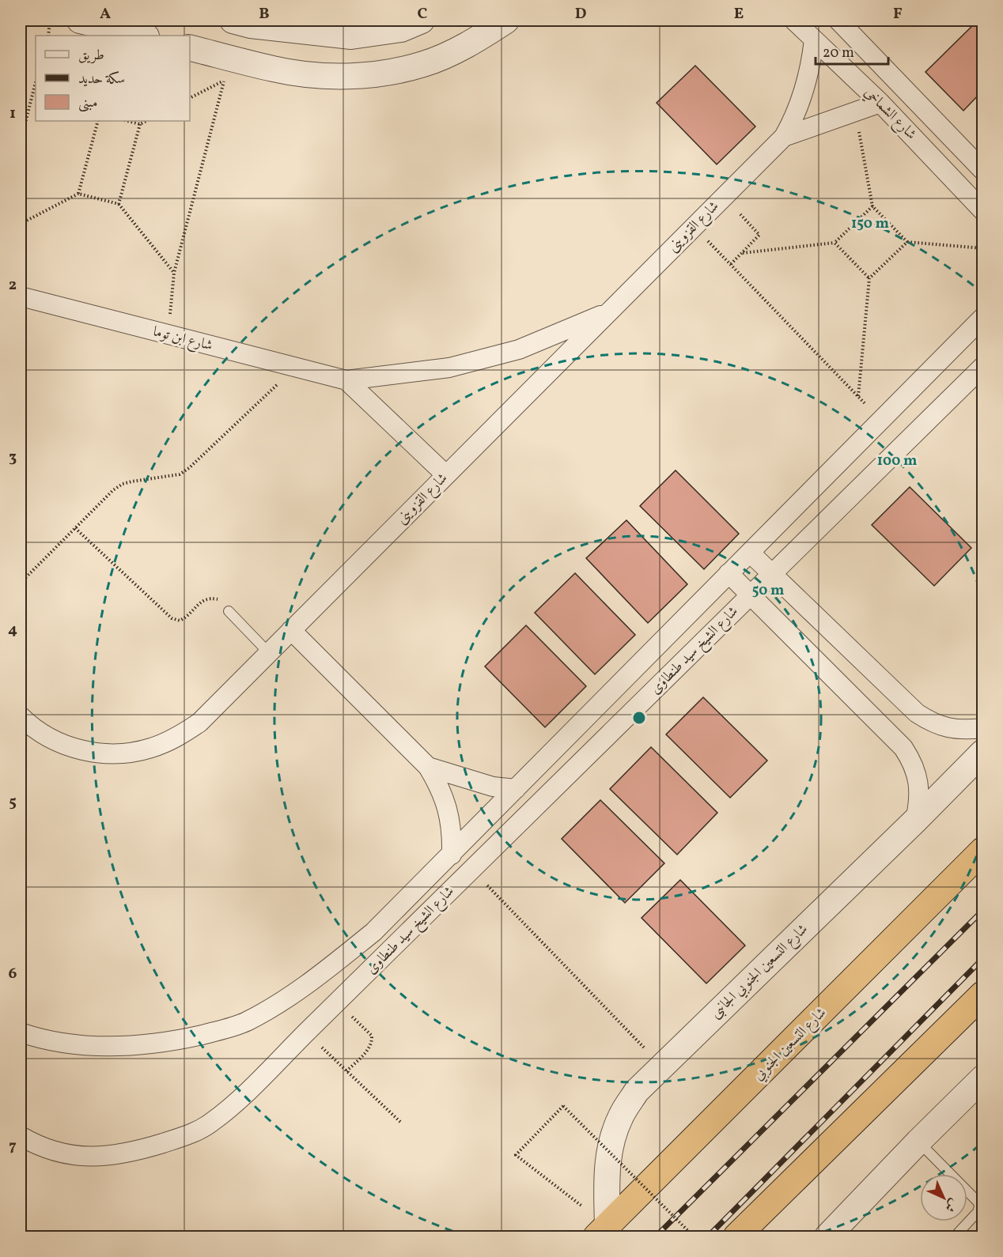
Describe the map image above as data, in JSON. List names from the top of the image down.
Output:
{
  "streets": {
    "highway": ["شارع التسعين الجنوبي"],
    "street": [
      "شارع الشماخي",
      "شارع القزوينى",
      "شارع ابن توما",
      "شارع الشيخ سيد طنطاوى",
      "شارع التسعين الجنوبي الجانبى"
    ]
  },
  "crossings": [
    ["شارع الشماخي", "شارع القزوينى"],
    ["شارع القزوينى", "شارع ابن توما"],
    ["شارع الشيخ سيد طنطاوى", "شارع التسعين الجنوبي الجانبى"],
    ["شارع التسعين الجنوبي الجانبى", "شارع التسعين الجنوبي"]
  ],
  "legend": ["طريق", "سكة حديد", "مبنى"],
  "scale_bar": "20 m",
  "north": "bottom right",
  "grid": {
    "columns": [
      "A",
      "B",
      "C",
      "D",
      "E",
      "F"
    ],
    "rows": [
      "1",
      "2",
      "3",
      "4",
      "5",
      "6",
      "7"
    ]
  },
  "rings": ["150 m", "100 m", "50 m"]
}
